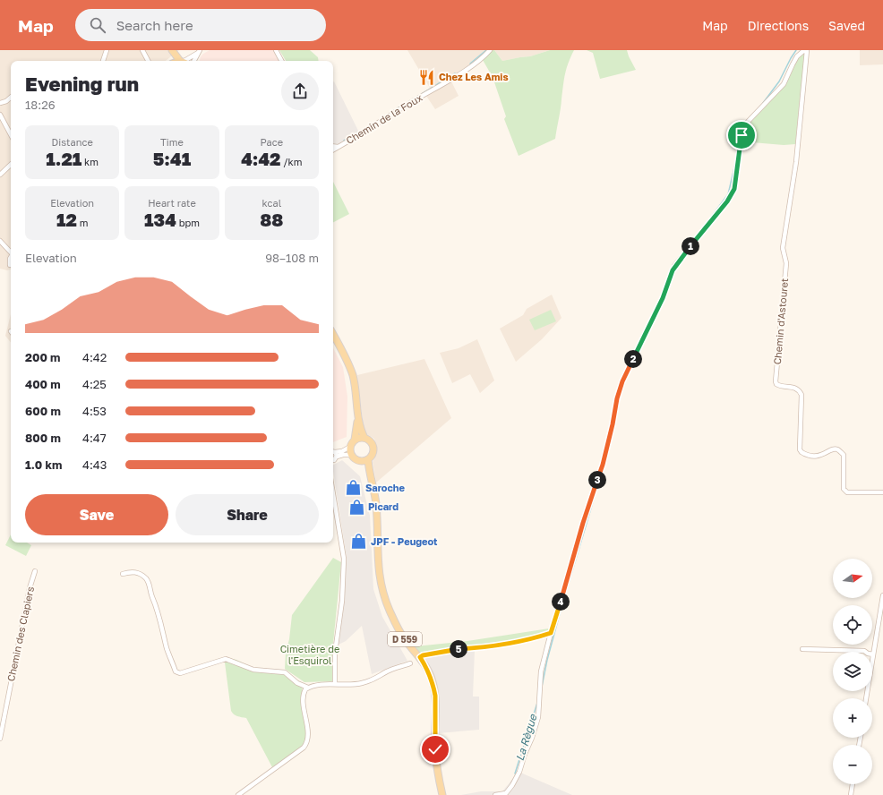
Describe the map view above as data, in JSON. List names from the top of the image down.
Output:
{
  "streets": {
    "main road": ["D 559"],
    "street": ["Chemin de la Foux", "Chemin d'Astouret", "Chemin des Clapiers"]
  },
  "water": ["La Règue"],
  "parks": ["Cimetière de l'Esquirol"],
  "places": {
    "restaurant": ["Chez Les Amis"],
    "shop": ["Saroche", "Picard", "JPF - Peugeot"]
  },
  "north": "right",
  "page": {
    "header": "Map",
    "search": "Search here",
    "nav": ["Map", "Directions", "Saved"],
    "heading": ["Evening run", "18:26"],
    "stats": [
      ["Distance", "1.21 km"],
      ["Time", "5:41"],
      ["Pace", "4:42 /km"],
      ["Elevation", "12 m"],
      ["Heart rate", "134 bpm"],
      ["kcal", "88"]
    ],
    "pins": [
      "1",
      "2",
      "3",
      "4",
      "5"
    ],
    "chart": ["Elevation", "98–108 m"],
    "list": [
      {
        "name": "200 m",
        "note": "4:42"
      },
      {
        "name": "400 m",
        "note": "4:25"
      },
      {
        "name": "600 m",
        "note": "4:53"
      },
      {
        "name": "800 m",
        "note": "4:47"
      },
      {
        "name": "1.0 km",
        "note": "4:43"
      }
    ],
    "buttons": ["Save", "Share"],
    "map_buttons": ["+", "−"]
  }
}
